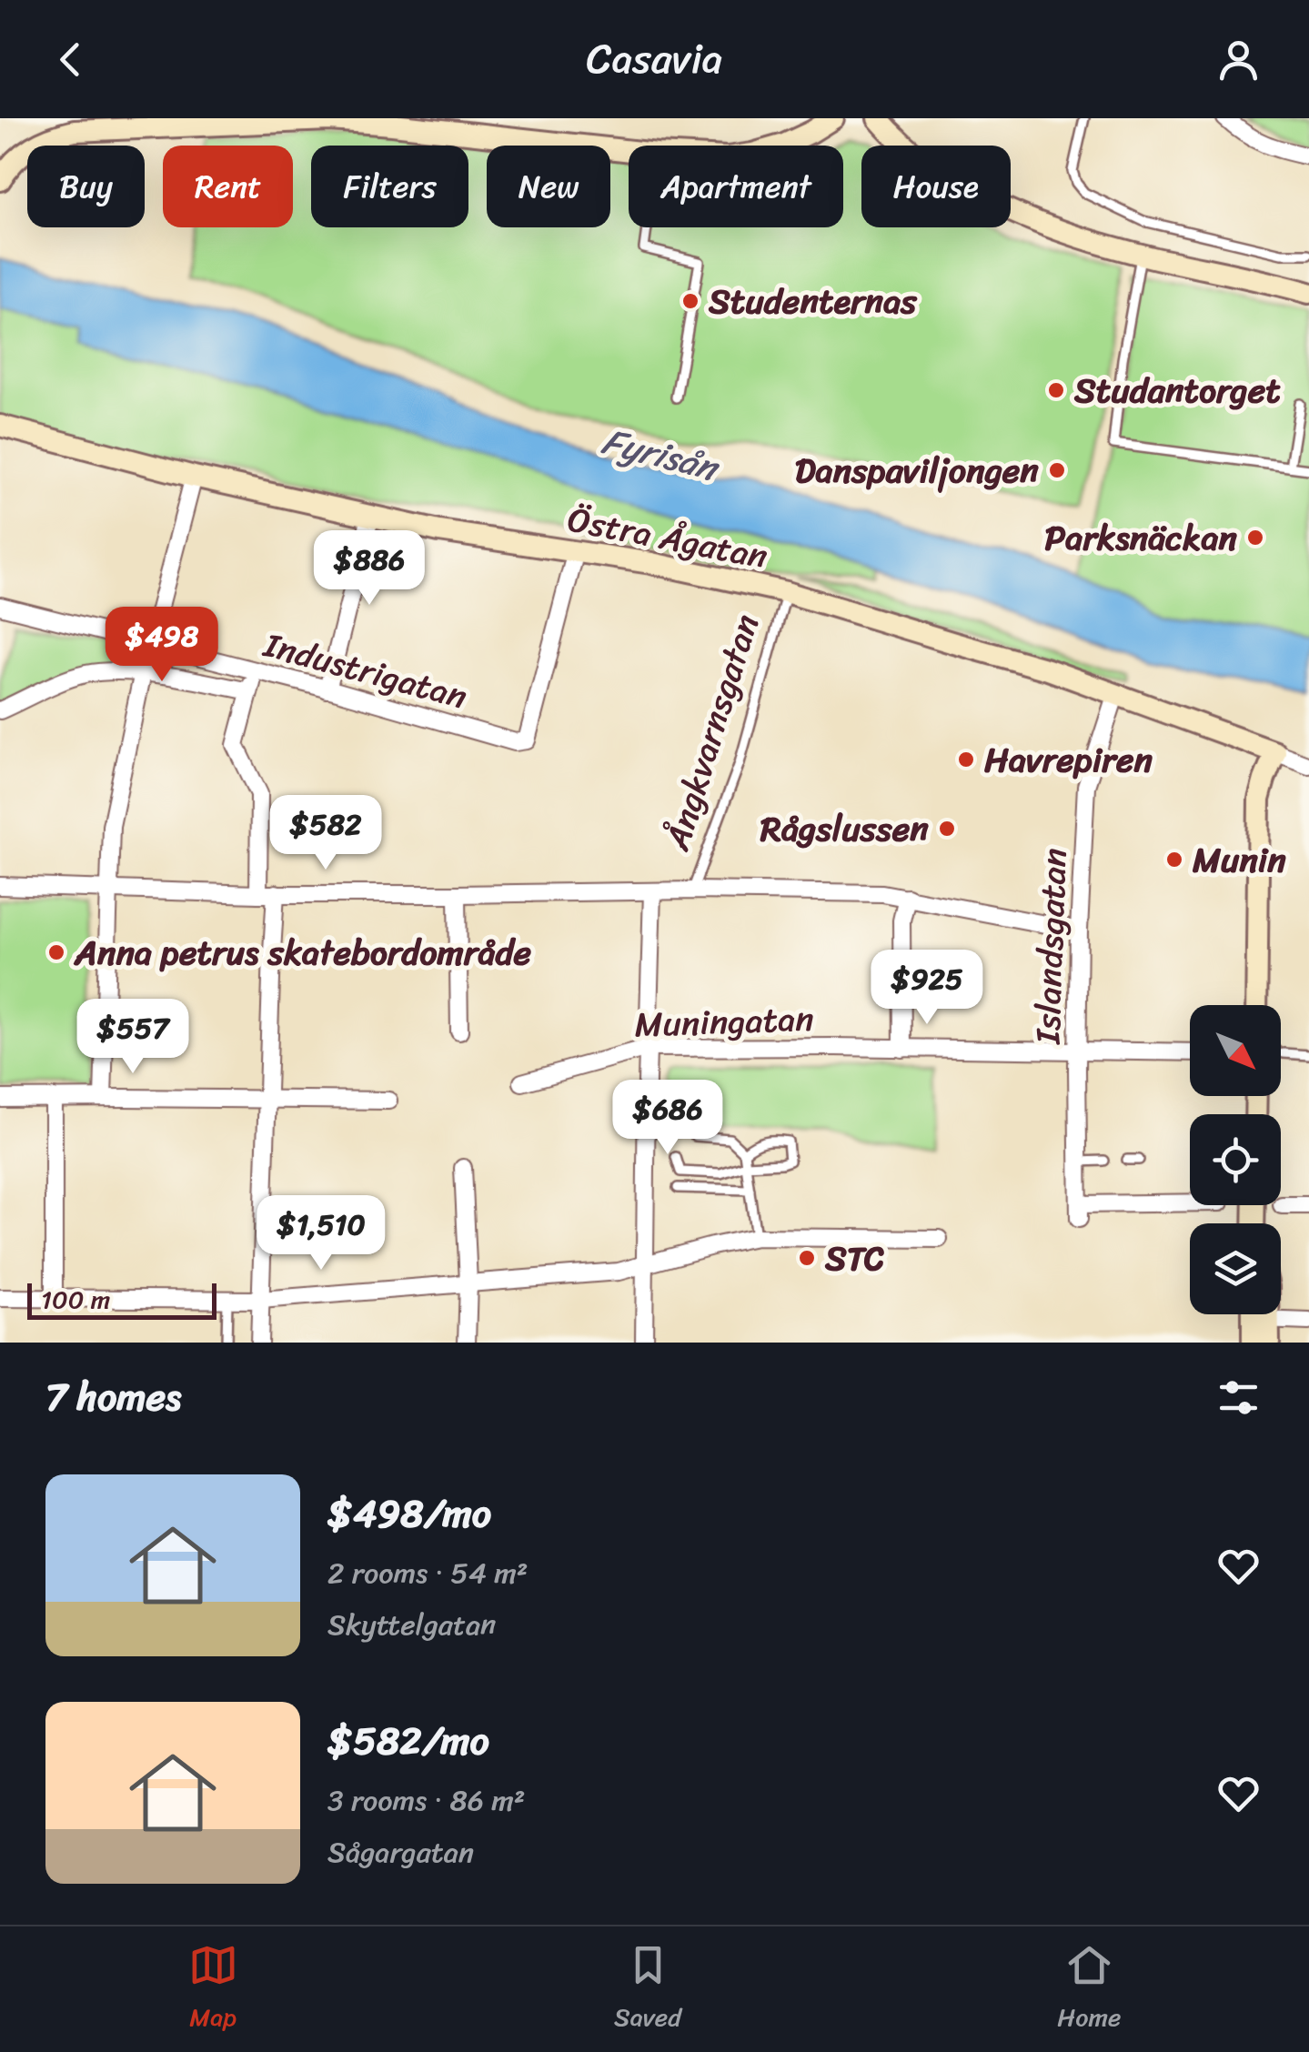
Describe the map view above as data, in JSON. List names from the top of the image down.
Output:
{
  "streets": {
    "street": [
      "Östra Ågatan",
      "Industrigatan",
      "Ångkvarnsgatan",
      "Islandsgatan",
      "Muningatan"
    ]
  },
  "crossings": [
    ["Östra Ågatan", "Industrigatan"],
    ["Östra Ågatan", "Ångkvarnsgatan"],
    ["Östra Ågatan", "Islandsgatan"],
    ["Ångkvarnsgatan", "Islandsgatan"],
    ["Islandsgatan", "Muningatan"]
  ],
  "water": ["Fyrisån"],
  "places": [
    "Studenternas",
    "Studantorget",
    "Danspaviljongen",
    "Parksnäckan",
    "Havrepiren",
    "Rågslussen",
    "Munin",
    "Anna petrus skatebordområde",
    "STC"
  ],
  "scale_bar": "100 m",
  "north": "bottom right",
  "page": {
    "header": "Casavia",
    "chip": [
      "Buy",
      "Rent",
      "Filters",
      "New",
      "Apartment",
      "House"
    ],
    "price": [
      "$886",
      "$498",
      "$582",
      "$925",
      "$557",
      "$686",
      "$1,510"
    ],
    "scale": "100 m",
    "heading": "7 homes",
    "list": [
      {
        "name": "$498/mo",
        "note": "2 rooms · 54 m² · Skyttelgatan"
      },
      {
        "name": "$582/mo",
        "note": "3 rooms · 86 m² · Sågargatan"
      }
    ],
    "tabs": ["Map", "Saved", "Home"]
  }
}
